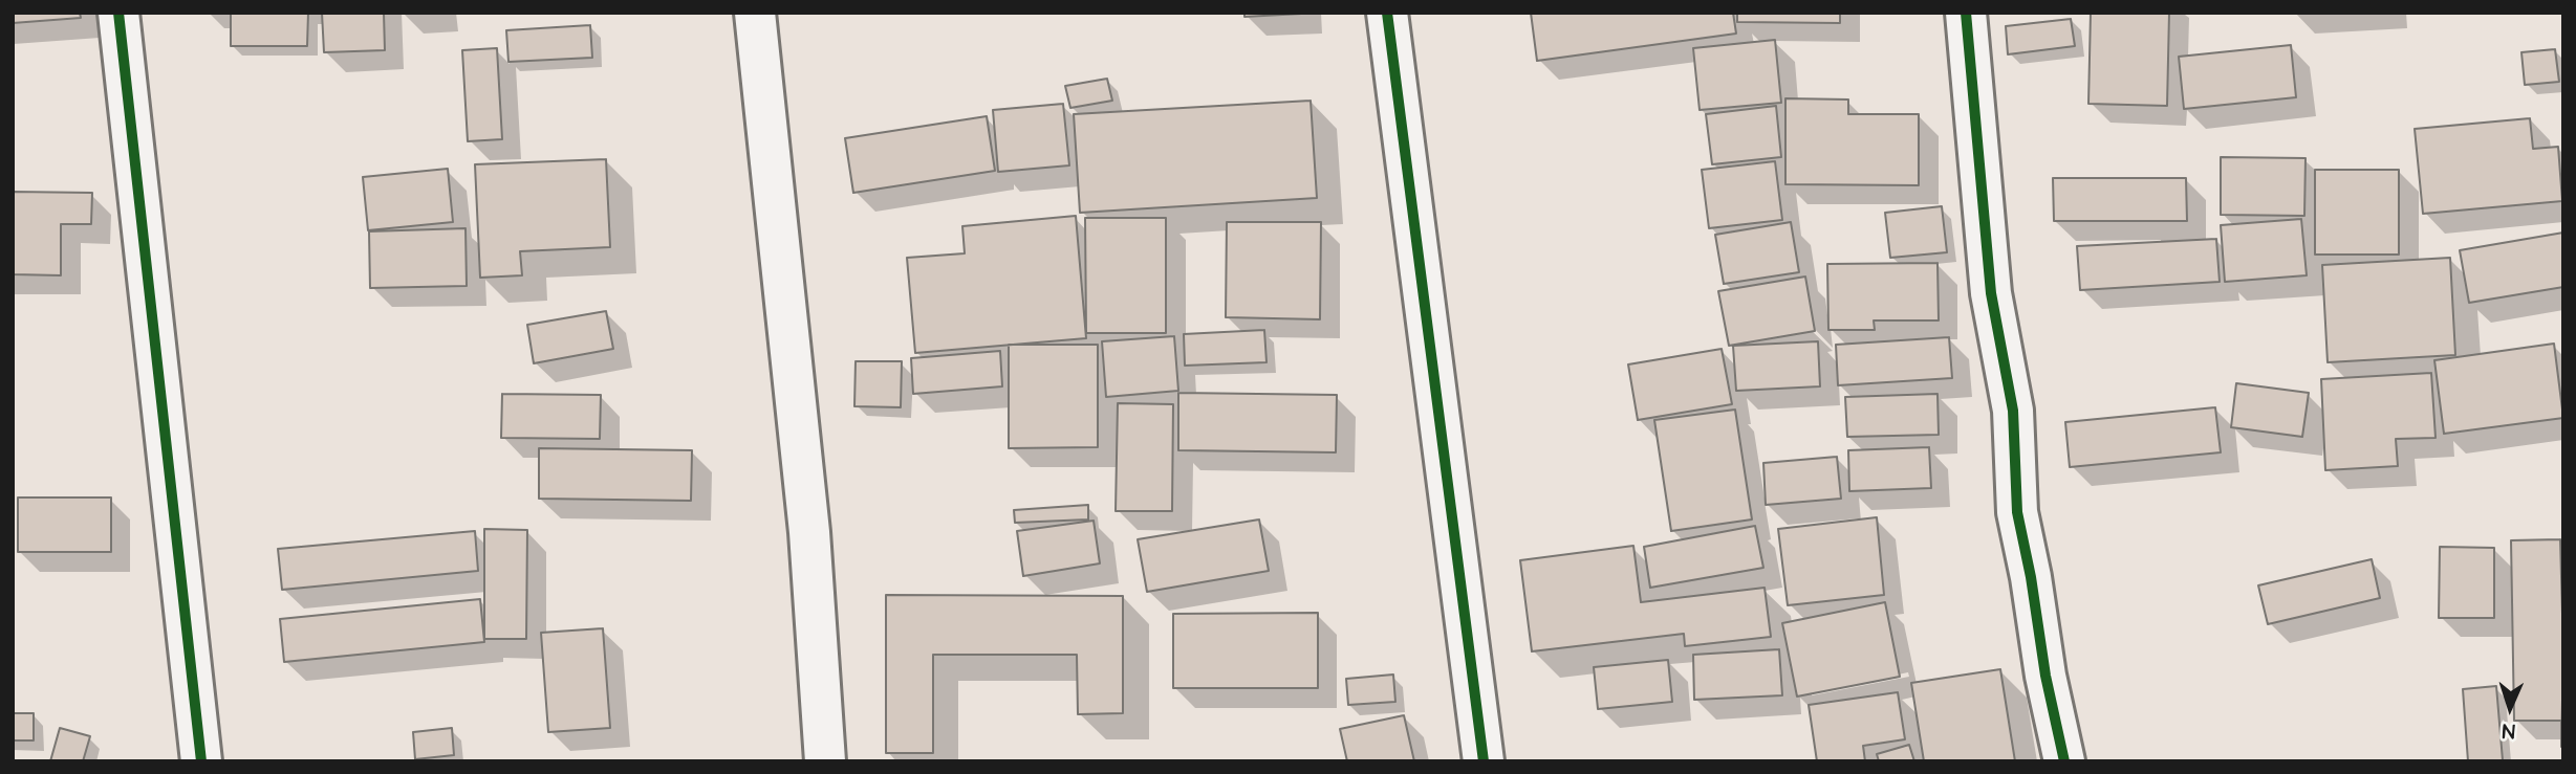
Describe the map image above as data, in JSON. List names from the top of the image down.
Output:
{
  "north": "bottom"
}
